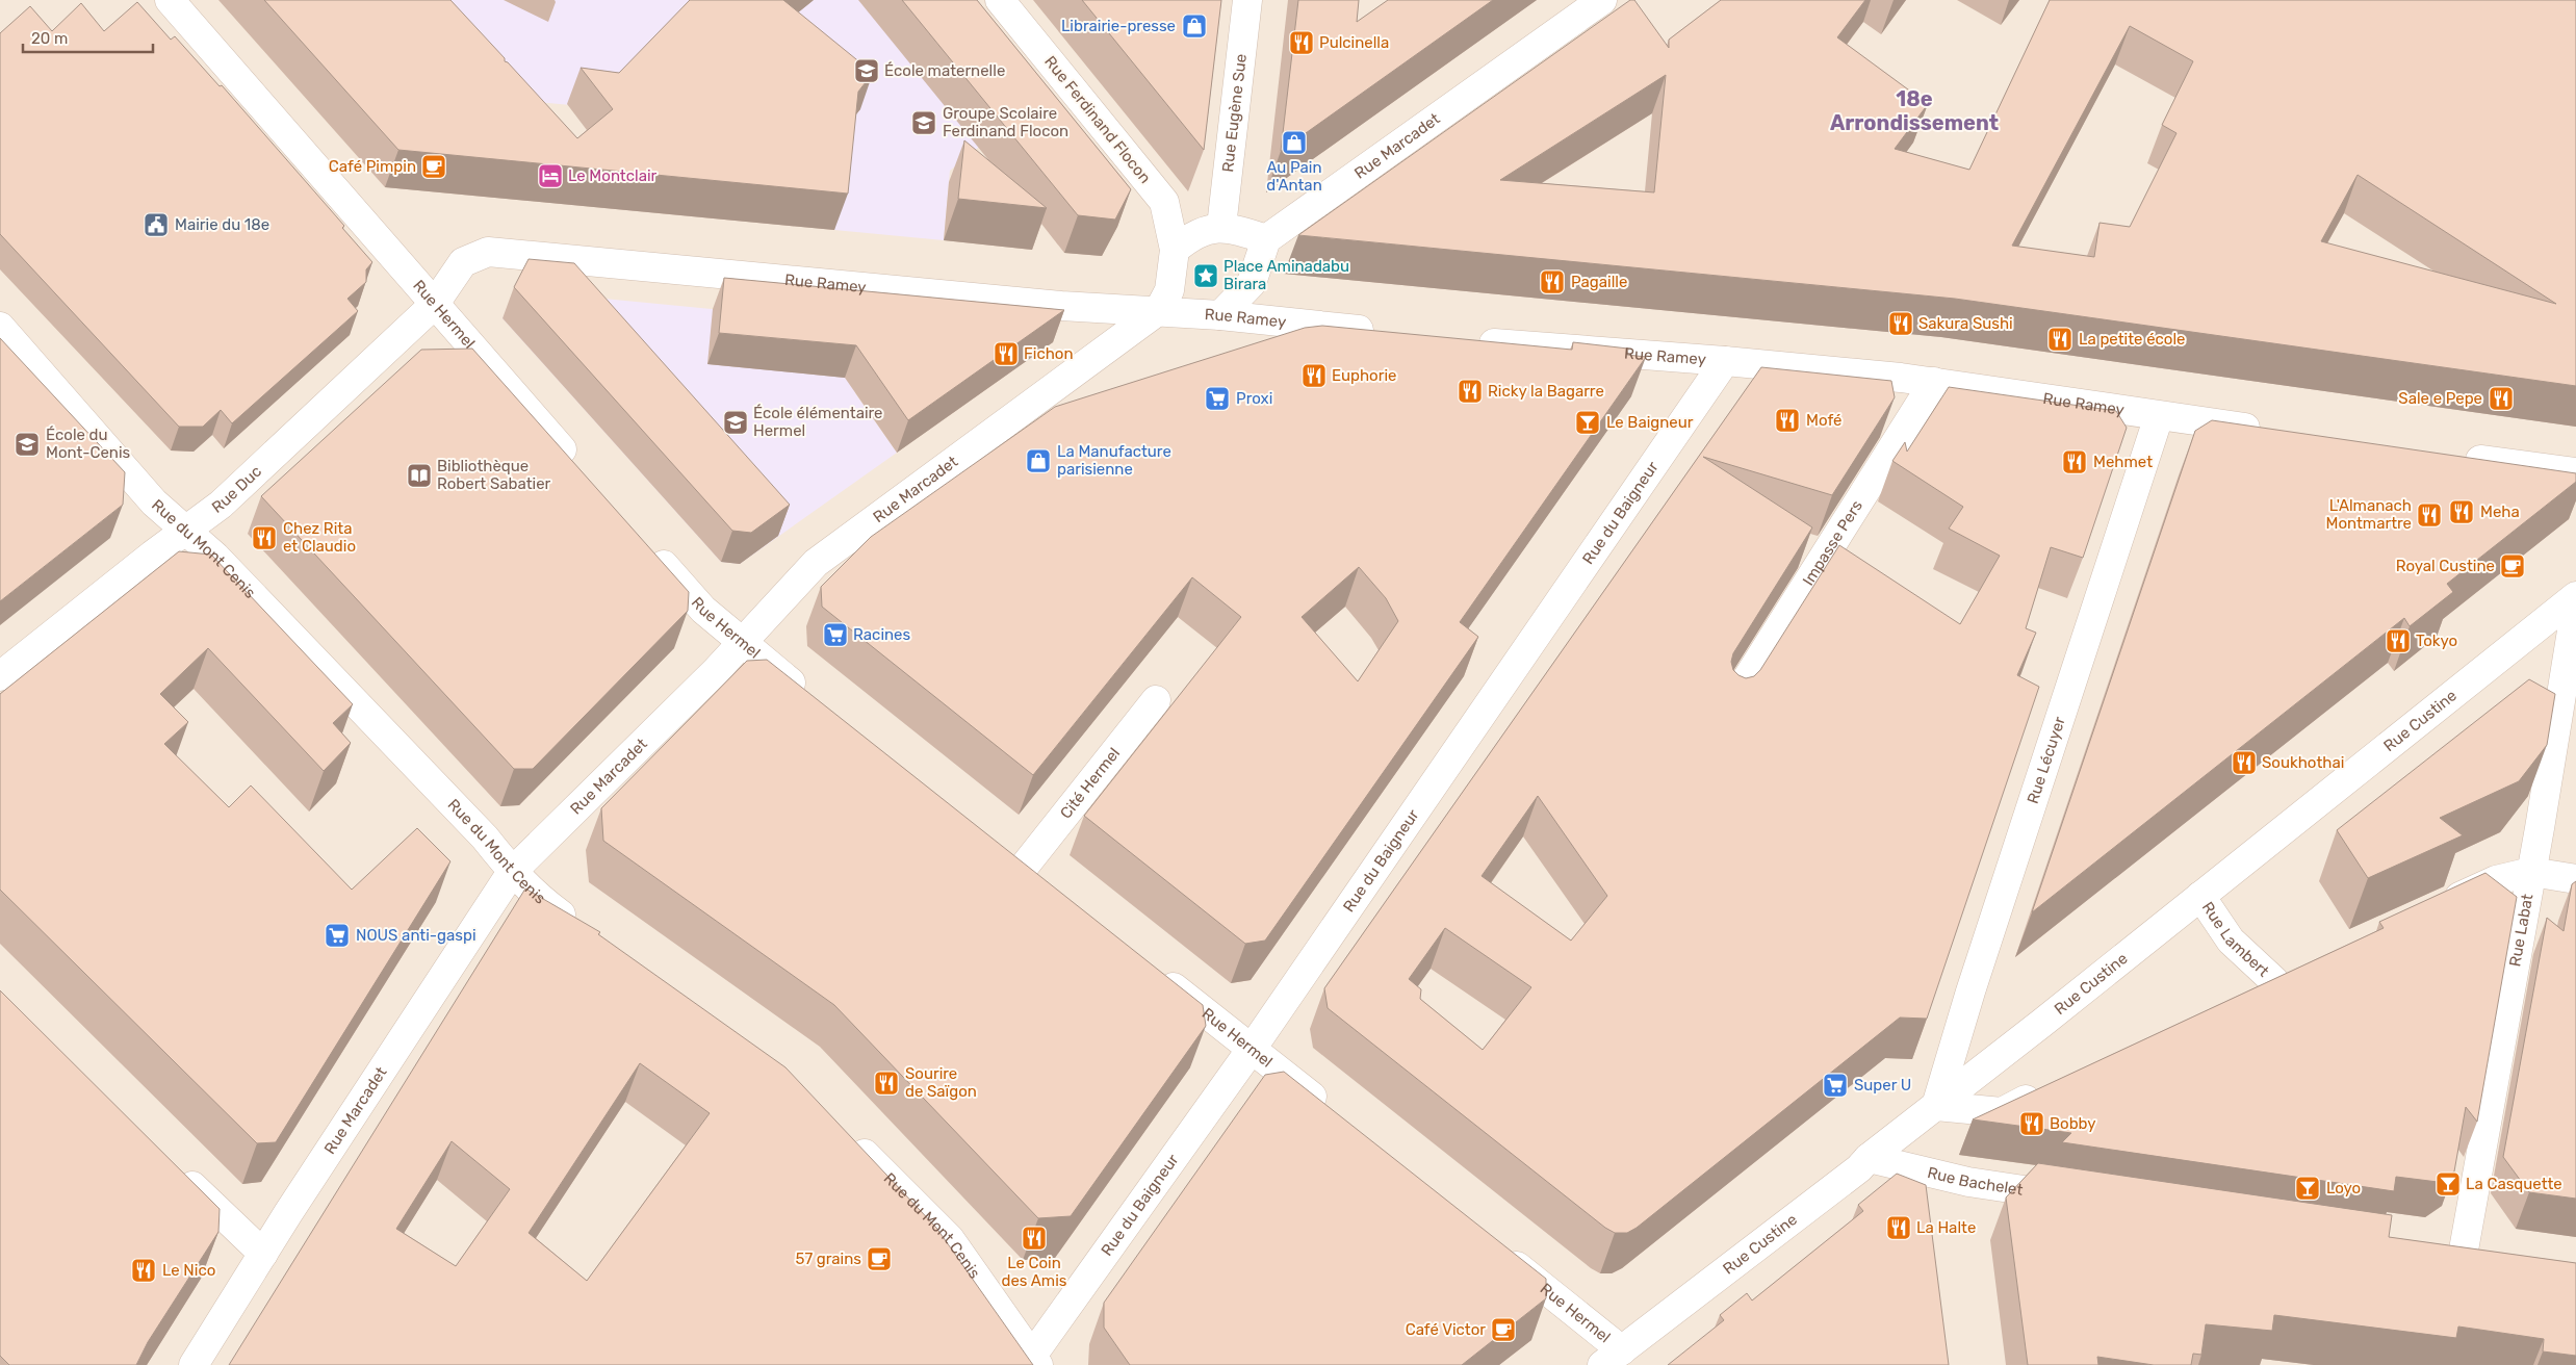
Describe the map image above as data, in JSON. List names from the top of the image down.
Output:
{
  "streets": {
    "street": [
      "Rue Eugène Sue",
      "Rue Ferdinand Flocon",
      "Rue Marcadet",
      "Rue Ramey",
      "Rue Hermel",
      "Rue Duc",
      "Rue du Baigneur",
      "Impasse Pers",
      "Rue du Mont Cenis",
      "Rue Custine",
      "Rue Lécuyer",
      "Cité Hermel",
      "Rue Labat",
      "Rue Lambert",
      "Rue Bachelet"
    ]
  },
  "crossings": [
    ["Rue Marcadet", "Rue Ramey"],
    ["Rue Marcadet", "Rue Hermel"],
    ["Rue Marcadet", "Rue du Mont Cenis"],
    ["Rue Ramey", "Rue Hermel"],
    ["Rue Ramey", "Rue Duc"],
    ["Rue Ramey", "Rue du Baigneur"],
    ["Rue Ramey", "Impasse Pers"],
    ["Rue Ramey", "Rue Lécuyer"],
    ["Rue Hermel", "Rue Duc"],
    ["Rue Hermel", "Rue du Baigneur"],
    ["Rue Hermel", "Rue Custine"],
    ["Rue Duc", "Rue du Mont Cenis"],
    ["Rue du Baigneur", "Rue du Mont Cenis"],
    ["Rue Custine", "Rue Lécuyer"],
    ["Rue Custine", "Rue Lambert"],
    ["Rue Custine", "Rue Bachelet"]
  ],
  "districts": ["18e Arrondissement"],
  "places": {
    "shop": ["Librairie-presse", "Au Pain d'Antan", "La Manufacture parisienne"],
    "restaurant": [
      "Pulcinella",
      "Pagaille",
      "Sakura Sushi",
      "La petite école",
      "Fichon",
      "Euphorie",
      "Ricky la Bagarre",
      "Sale e Pepe",
      "Mofé",
      "Mehmet",
      "Meha",
      "L'Almanach Montmartre",
      "Chez Rita et Claudio",
      "Tokyo",
      "Soukhothai",
      "Sourire de Saïgon",
      "Bobby",
      "La Halte",
      "Le Coin des Amis",
      "Le Nico"
    ],
    "school or university": [
      "École maternelle",
      "Groupe Scolaire Ferdinand Flocon",
      "École élémentaire Hermel",
      "École du Mont-Cenis"
    ],
    "cafe": [
      "Café Pimpin",
      "Royal Custine",
      "57 grains",
      "Café Victor"
    ],
    "hotel": ["Le Montclair"],
    "public building": ["Mairie du 18e"],
    "place": ["Place Aminadabu Birara"],
    "supermarket": [
      "Proxi",
      "Racines",
      "NOUS anti-gaspi",
      "Super U"
    ],
    "bar": ["Le Baigneur", "La Casquette", "Loyo"],
    "library": ["Bibliothèque Robert Sabatier"]
  },
  "scale_bar": "20 m"
}
